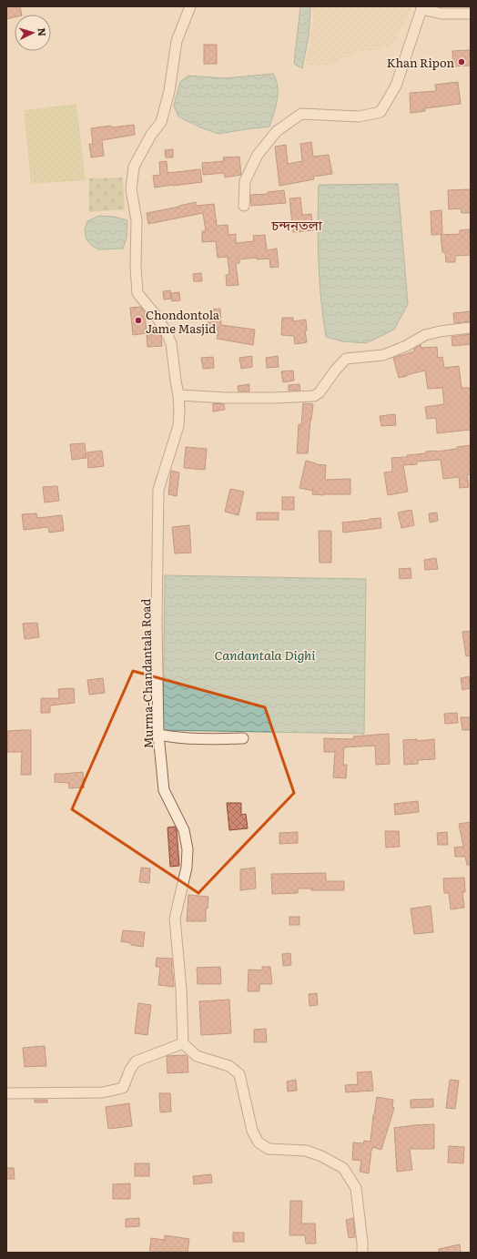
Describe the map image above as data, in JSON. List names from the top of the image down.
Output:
{
  "streets": {
    "street": ["Murma-Chandantala Road"]
  },
  "districts": ["চন্দনতলা"],
  "water": ["Candantala Dighi"],
  "places": ["Khan Ripon", "Chondontola Jame Masjid"],
  "north": "right"
}
